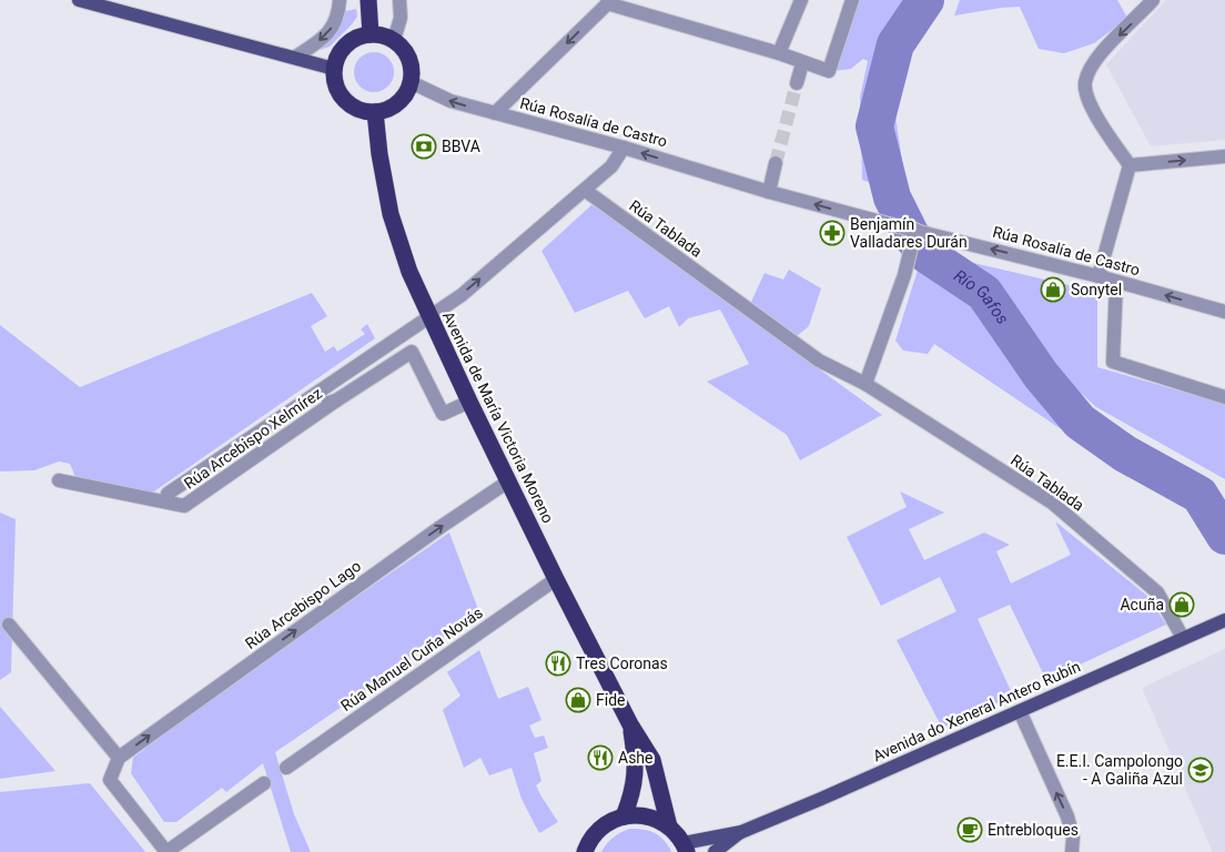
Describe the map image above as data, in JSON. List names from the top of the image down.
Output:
{
  "streets": {
    "highway": ["Avenida de María Victoria Moreno"],
    "main road": ["Avenida do Xeneral Antero Rubín"],
    "street": [
      "Rúa Rosalía de Castro",
      "Rúa Tablada",
      "Rúa Arcebispo Xelmírez",
      "Rúa Arcebispo Lago",
      "Rúa Manuel Cuña Novás"
    ]
  },
  "crossings": [
    ["Rúa Rosalía de Castro", "Avenida de María Victoria Moreno"],
    ["Rúa Rosalía de Castro", "Rúa Arcebispo Xelmírez"],
    ["Rúa Tablada", "Rúa Arcebispo Xelmírez"],
    ["Rúa Tablada", "Avenida do Xeneral Antero Rubín"],
    ["Avenida de María Victoria Moreno", "Rúa Arcebispo Xelmírez"],
    ["Avenida de María Victoria Moreno", "Rúa Arcebispo Lago"],
    ["Avenida de María Victoria Moreno", "Rúa Manuel Cuña Novás"]
  ],
  "one_way": ["Rúa Rosalía de Castro", "Rúa Arcebispo Lago"],
  "water": ["Río Gafos"],
  "places": {
    "bank": ["BBVA"],
    "pharmacy": ["Benjamín Valladares Durán"],
    "shop": ["Sonytel", "Acuña", "Fide"],
    "restaurant": ["Tres Coronas", "Ashe"],
    "school or university": ["E.E.I. Campolongo - A Galiña Azul"],
    "cafe": ["Entrebloques"]
  }
}
